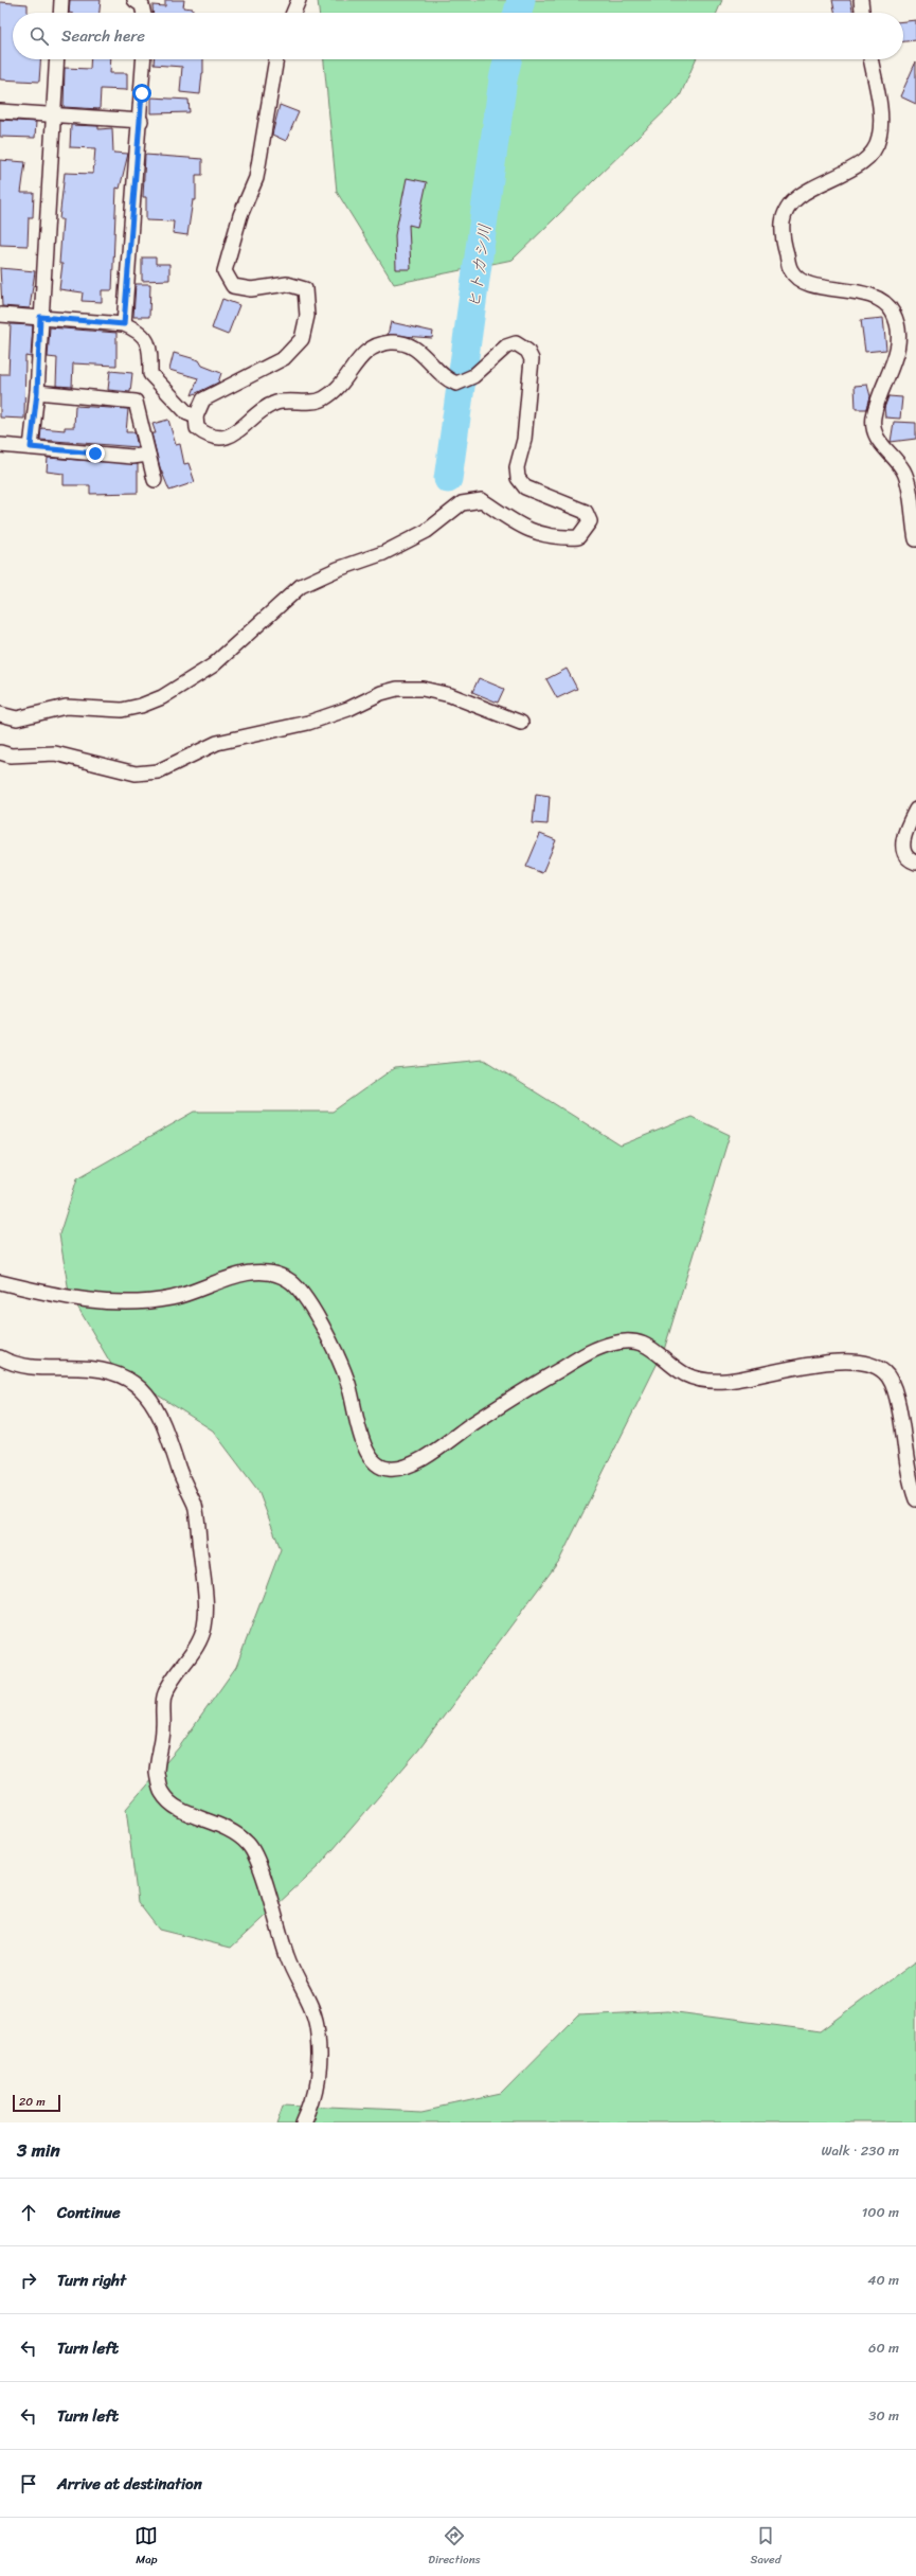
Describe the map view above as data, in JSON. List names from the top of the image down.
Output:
{
  "water": ["ヒトカシ川"],
  "scale_bar": "20 m",
  "page": {
    "search": "Search here",
    "scale": "20 m",
    "heading": ["3 min", "Walk · 230 m"],
    "list": [
      ["Continue", "100 m"],
      ["Turn right", "40 m"],
      ["Turn left", "60 m"],
      ["Turn left", "30 m"],
      "Arrive at destination"
    ],
    "nav": ["Map", "Directions", "Saved"]
  }
}
